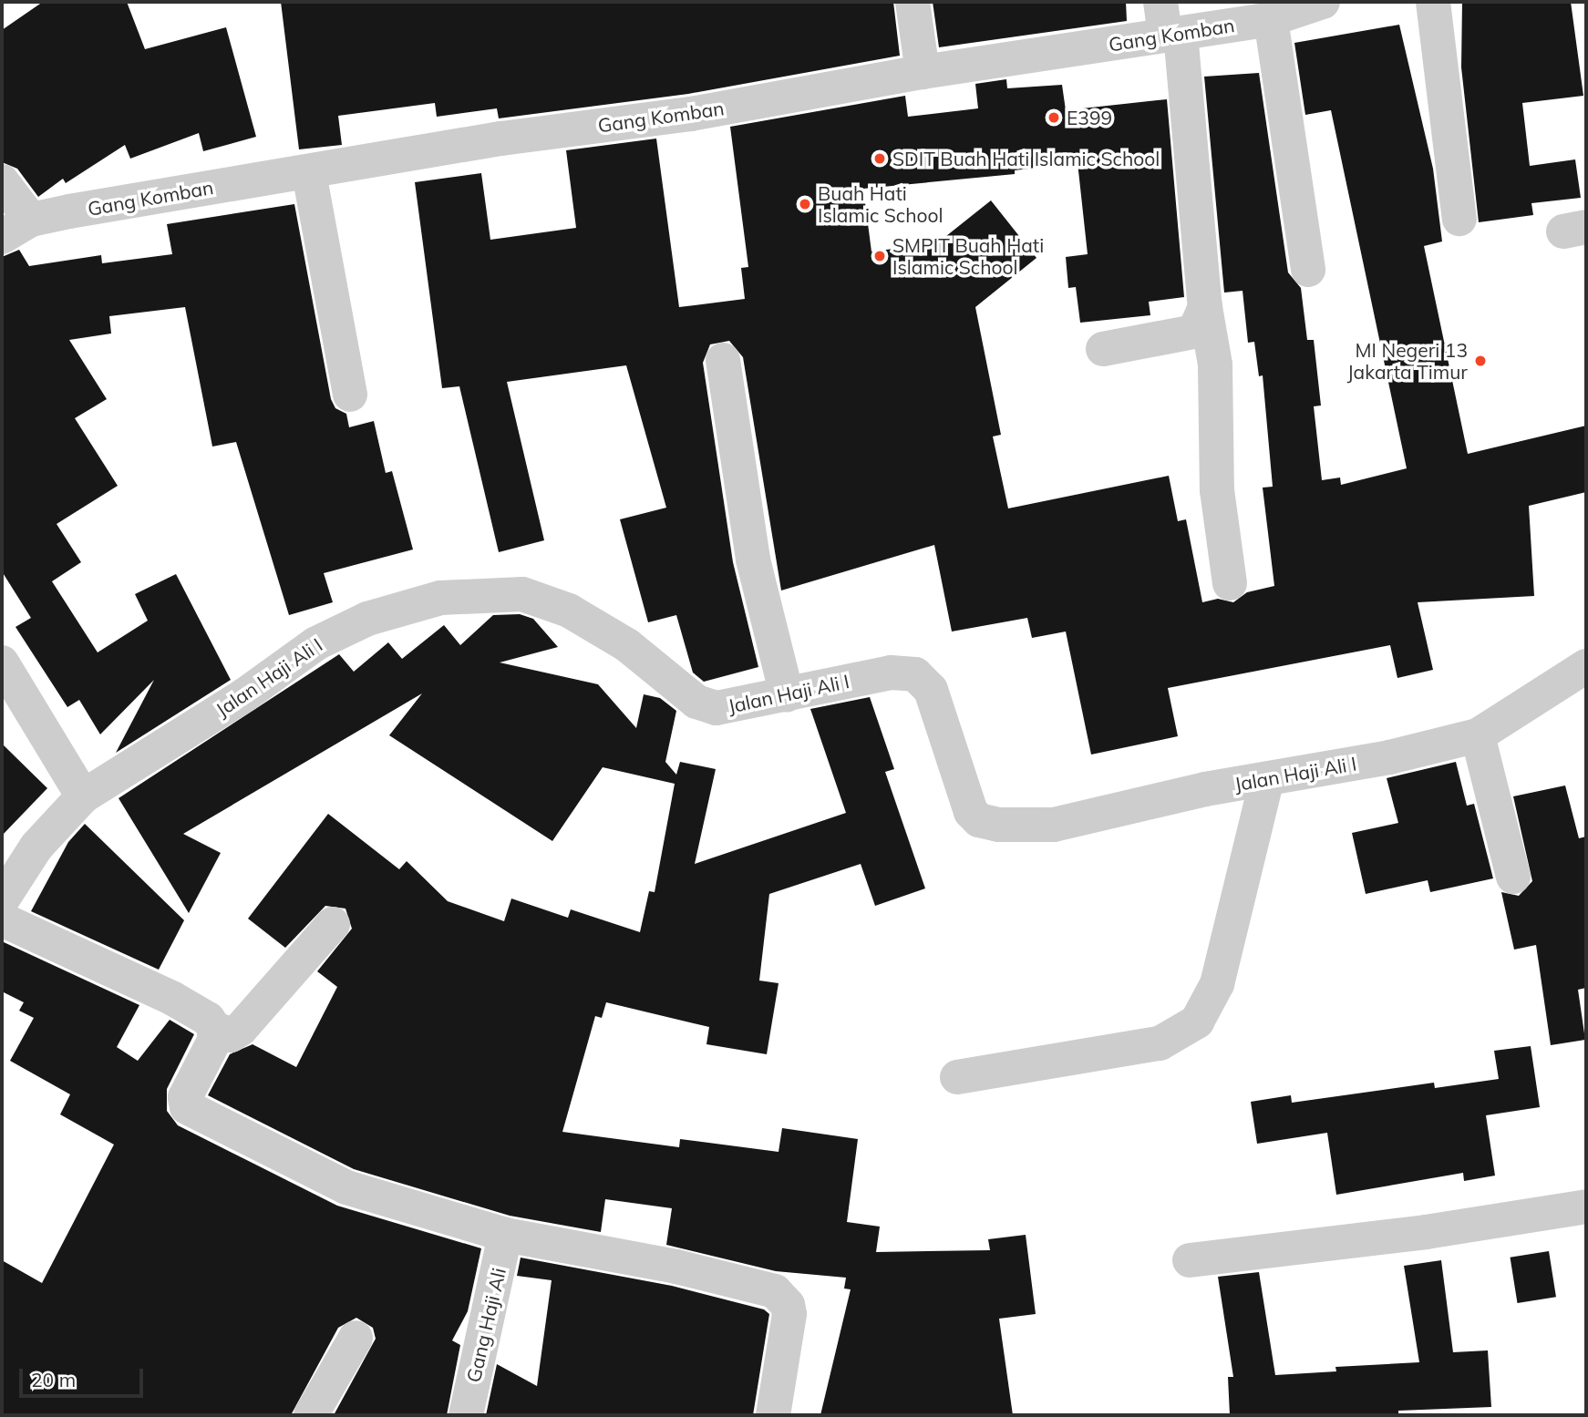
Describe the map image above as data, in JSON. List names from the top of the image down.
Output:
{
  "streets": {
    "street": ["Gang Komban", "Jalan Haji Ali I", "Gang Haji Ali"]
  },
  "places": [
    "E399",
    "SDIT Buah Hati Islamic School",
    "Buah Hati Islamic School",
    "SMPIT Buah Hati Islamic School",
    "MI Negeri 13 Jakarta Timur"
  ],
  "scale_bar": "20 m"
}
